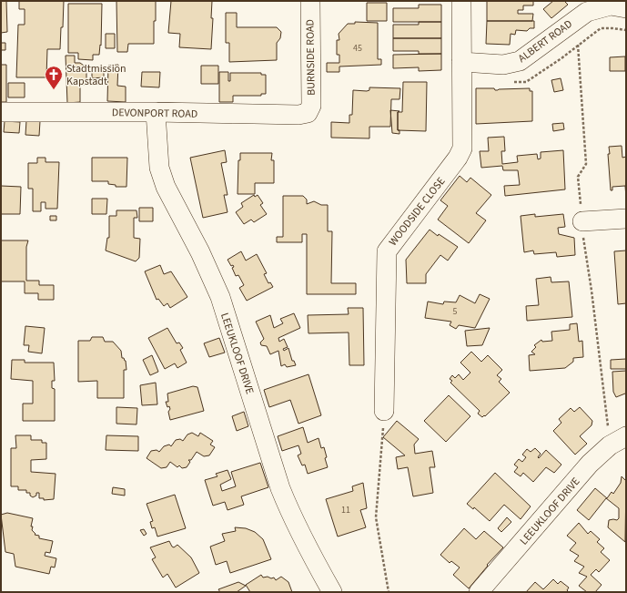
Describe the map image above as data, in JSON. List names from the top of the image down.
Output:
{
  "streets": {
    "street": [
      "ALBERT ROAD",
      "BURNSIDE ROAD",
      "DEVONPORT ROAD",
      "WOODSIDE CLOSE",
      "LEEUKLOOF DRIVE"
    ]
  },
  "crossings": [
    ["ALBERT ROAD", "WOODSIDE CLOSE"],
    ["BURNSIDE ROAD", "DEVONPORT ROAD"],
    ["DEVONPORT ROAD", "LEEUKLOOF DRIVE"]
  ],
  "places": {
    "church": ["Stadtmission Kapstadt"]
  },
  "house_numbers": ["45", "5", "11"]
}
